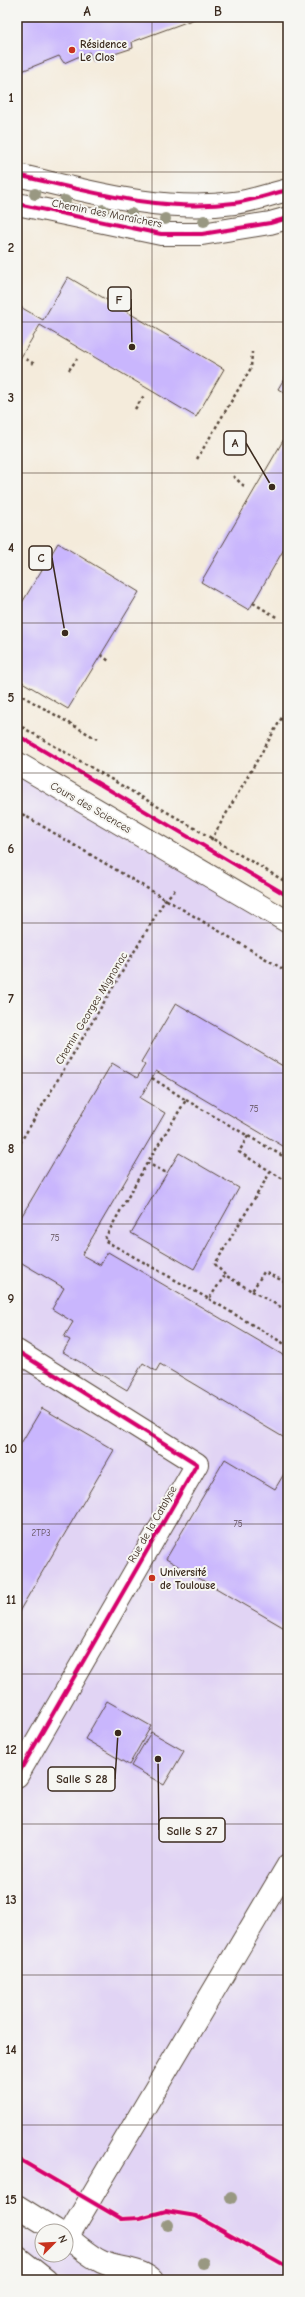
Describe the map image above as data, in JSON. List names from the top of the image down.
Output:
{
  "streets": {
    "street": ["Chemin des Maraîchers", "Cours des Sciences", "Rue de la Catalyse"],
    "path": ["Chemin Georges Mignonac"]
  },
  "places": [
    "Résidence Le Clos",
    "F",
    "A",
    "C",
    "Université de Toulouse",
    "Salle S 28",
    "Salle S 27"
  ],
  "house_numbers": [
    "75",
    "75",
    "75",
    "2TP3"
  ],
  "north": "top right",
  "grid": {
    "columns": ["A", "B"],
    "rows": [
      "1",
      "2",
      "3",
      "4",
      "5",
      "6",
      "7",
      "8",
      "9",
      "10",
      "11",
      "12",
      "13",
      "14",
      "15"
    ]
  }
}
